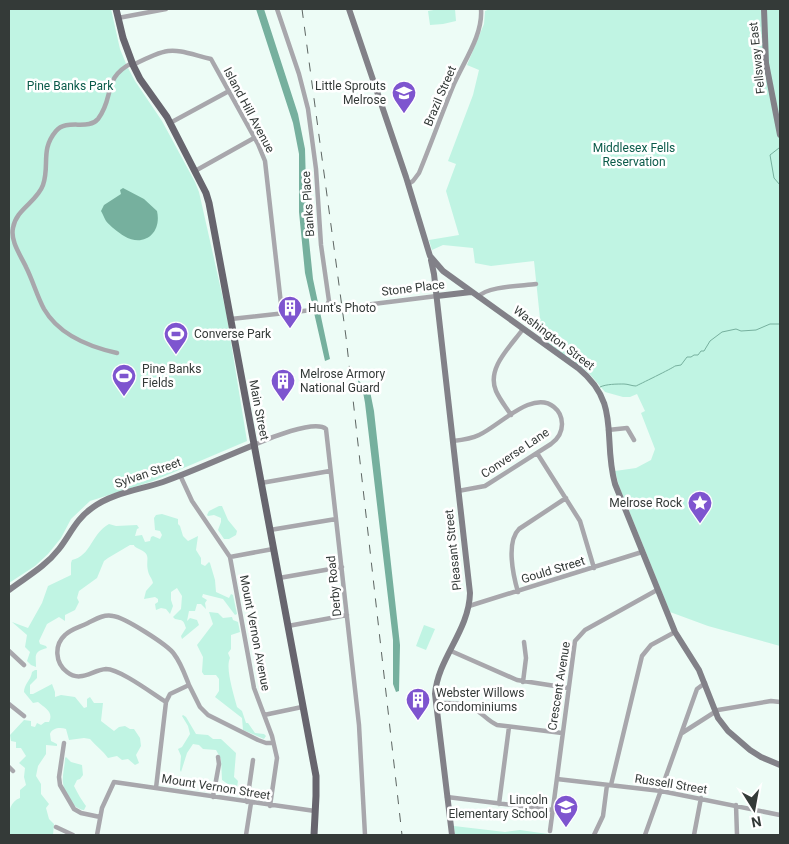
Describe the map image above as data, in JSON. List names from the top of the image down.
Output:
{
  "streets": {
    "main road": [
      "Fellsway East",
      "Stone Place",
      "Washington Street",
      "Main Street",
      "Sylvan Street",
      "Pleasant Street"
    ],
    "street": [
      "Brazil Street",
      "Island Hill Avenue",
      "Banks Place",
      "Converse Lane",
      "Gould Street",
      "Derby Road",
      "Mount Vernon Avenue",
      "Crescent Avenue",
      "Russell Street",
      "Mount Vernon Street"
    ]
  },
  "crossings": [
    ["Brazil Street", "Washington Street"],
    ["Island Hill Avenue", "Banks Place"],
    ["Island Hill Avenue", "Main Street"],
    ["Banks Place", "Main Street"],
    ["Stone Place", "Washington Street"],
    ["Stone Place", "Pleasant Street"],
    ["Washington Street", "Pleasant Street"],
    ["Washington Street", "Gould Street"],
    ["Washington Street", "Crescent Avenue"],
    ["Main Street", "Sylvan Street"],
    ["Main Street", "Mount Vernon Street"],
    ["Converse Lane", "Pleasant Street"],
    ["Sylvan Street", "Derby Road"],
    ["Sylvan Street", "Mount Vernon Avenue"],
    ["Pleasant Street", "Gould Street"],
    ["Mount Vernon Avenue", "Mount Vernon Street"],
    ["Crescent Avenue", "Russell Street"]
  ],
  "parks": ["Pine Banks Park", "Middlesex Fells Reservation"],
  "places": {
    "school or university": ["Little Sprouts Melrose", "Lincoln Elementary School"],
    "building": ["Hunt's Photo", "Melrose Armory National Guard", "Webster Willows Condominiums"],
    "sports": ["Converse Park", "Pine Banks Fields"],
    "place": ["Melrose Rock"]
  },
  "north": "bottom"
}
